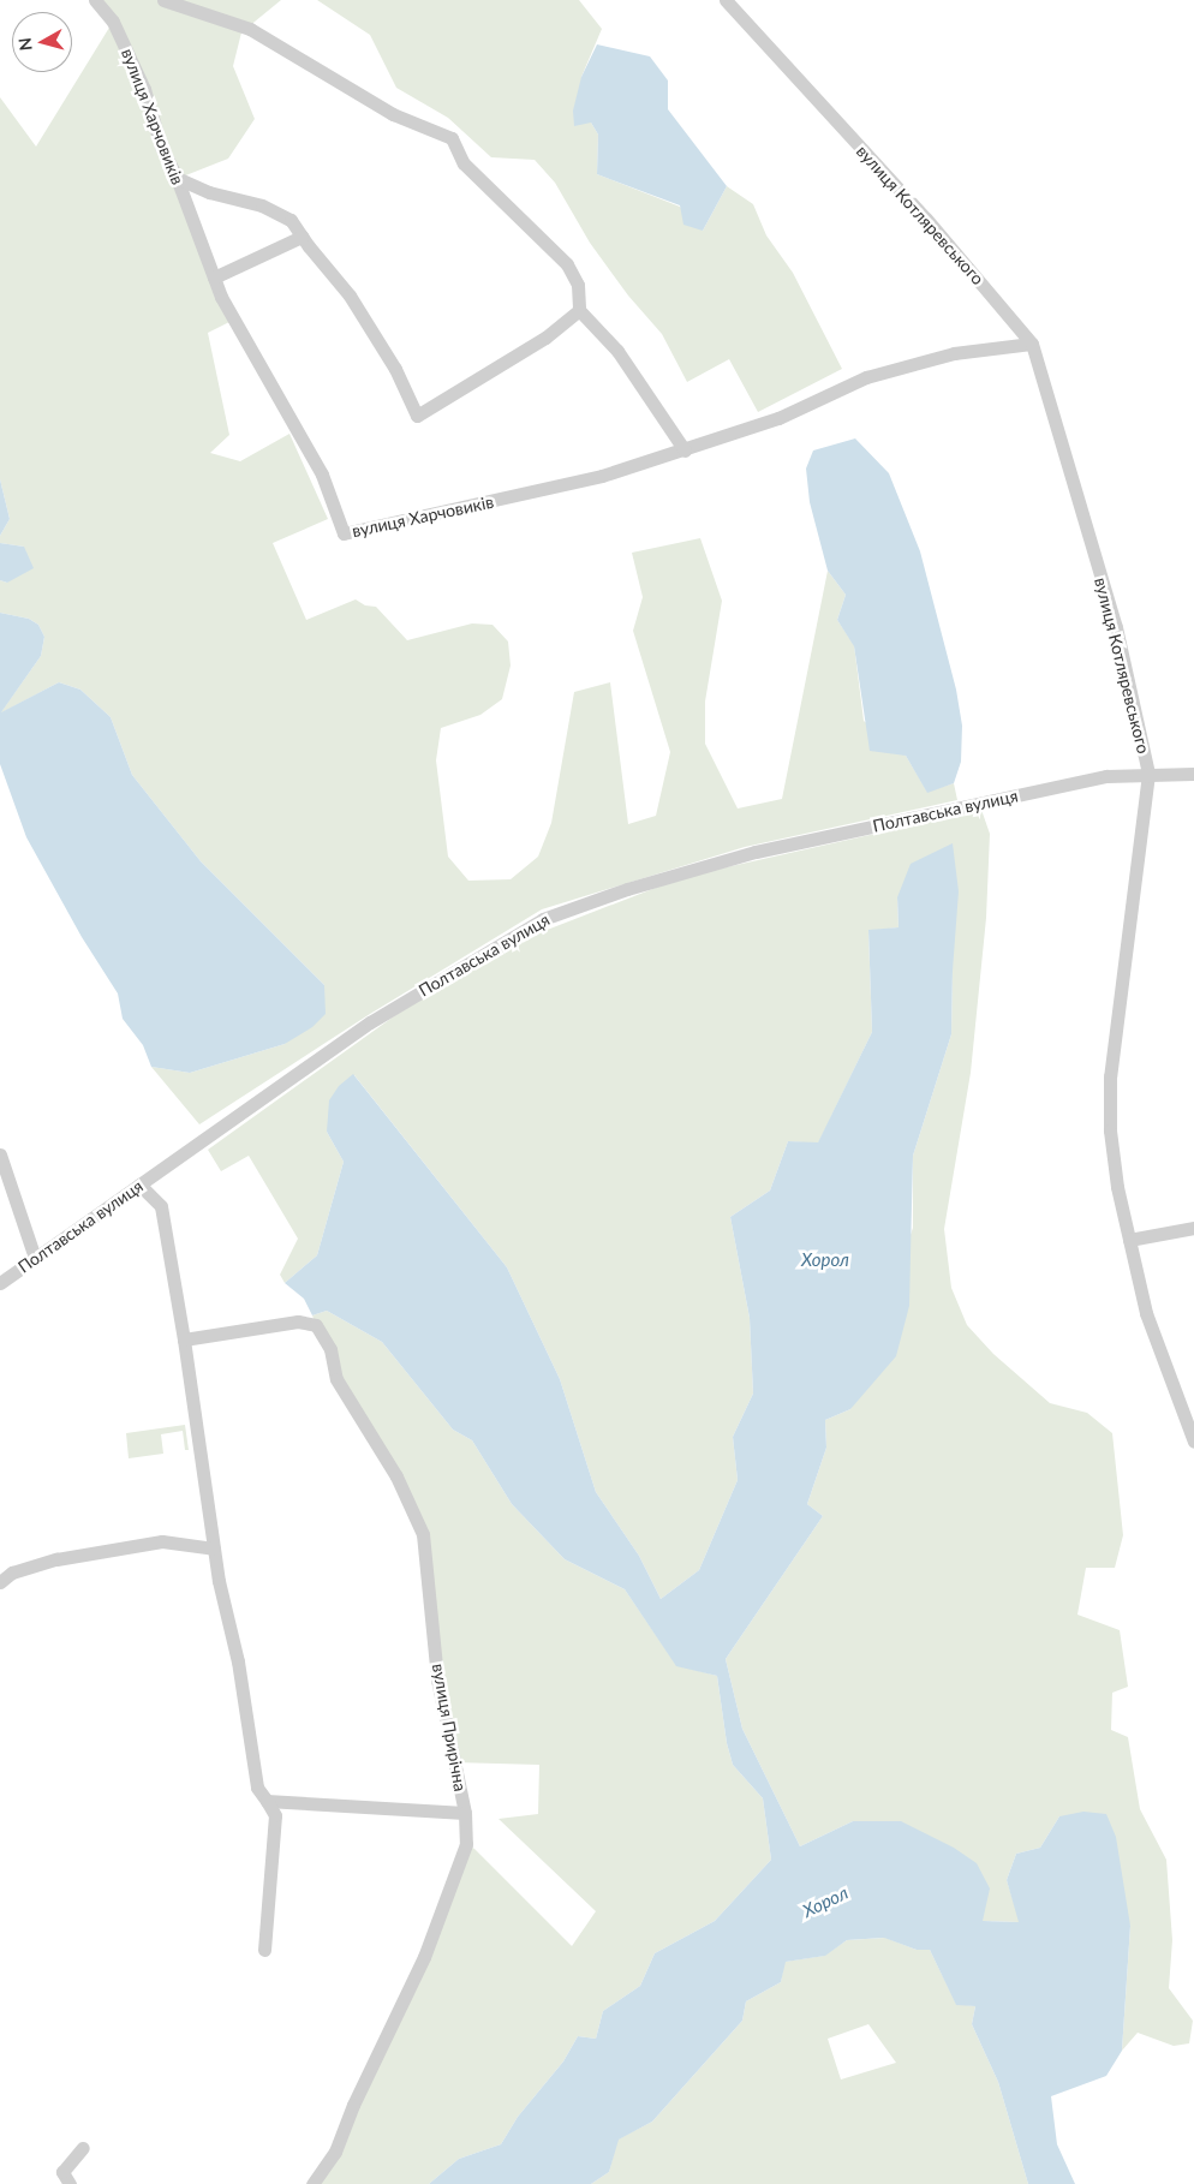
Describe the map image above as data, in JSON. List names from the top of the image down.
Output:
{
  "streets": {
    "street": [
      "вулиця Харчовиків",
      "вулиця Котляревського",
      "Полтавська вулиця",
      "вулиця Прирічна"
    ]
  },
  "crossings": [
    ["вулиця Харчовиків", "вулиця Котляревського"],
    ["вулиця Котляревського", "Полтавська вулиця"]
  ],
  "water": ["Хорол"],
  "north": "left"
}
